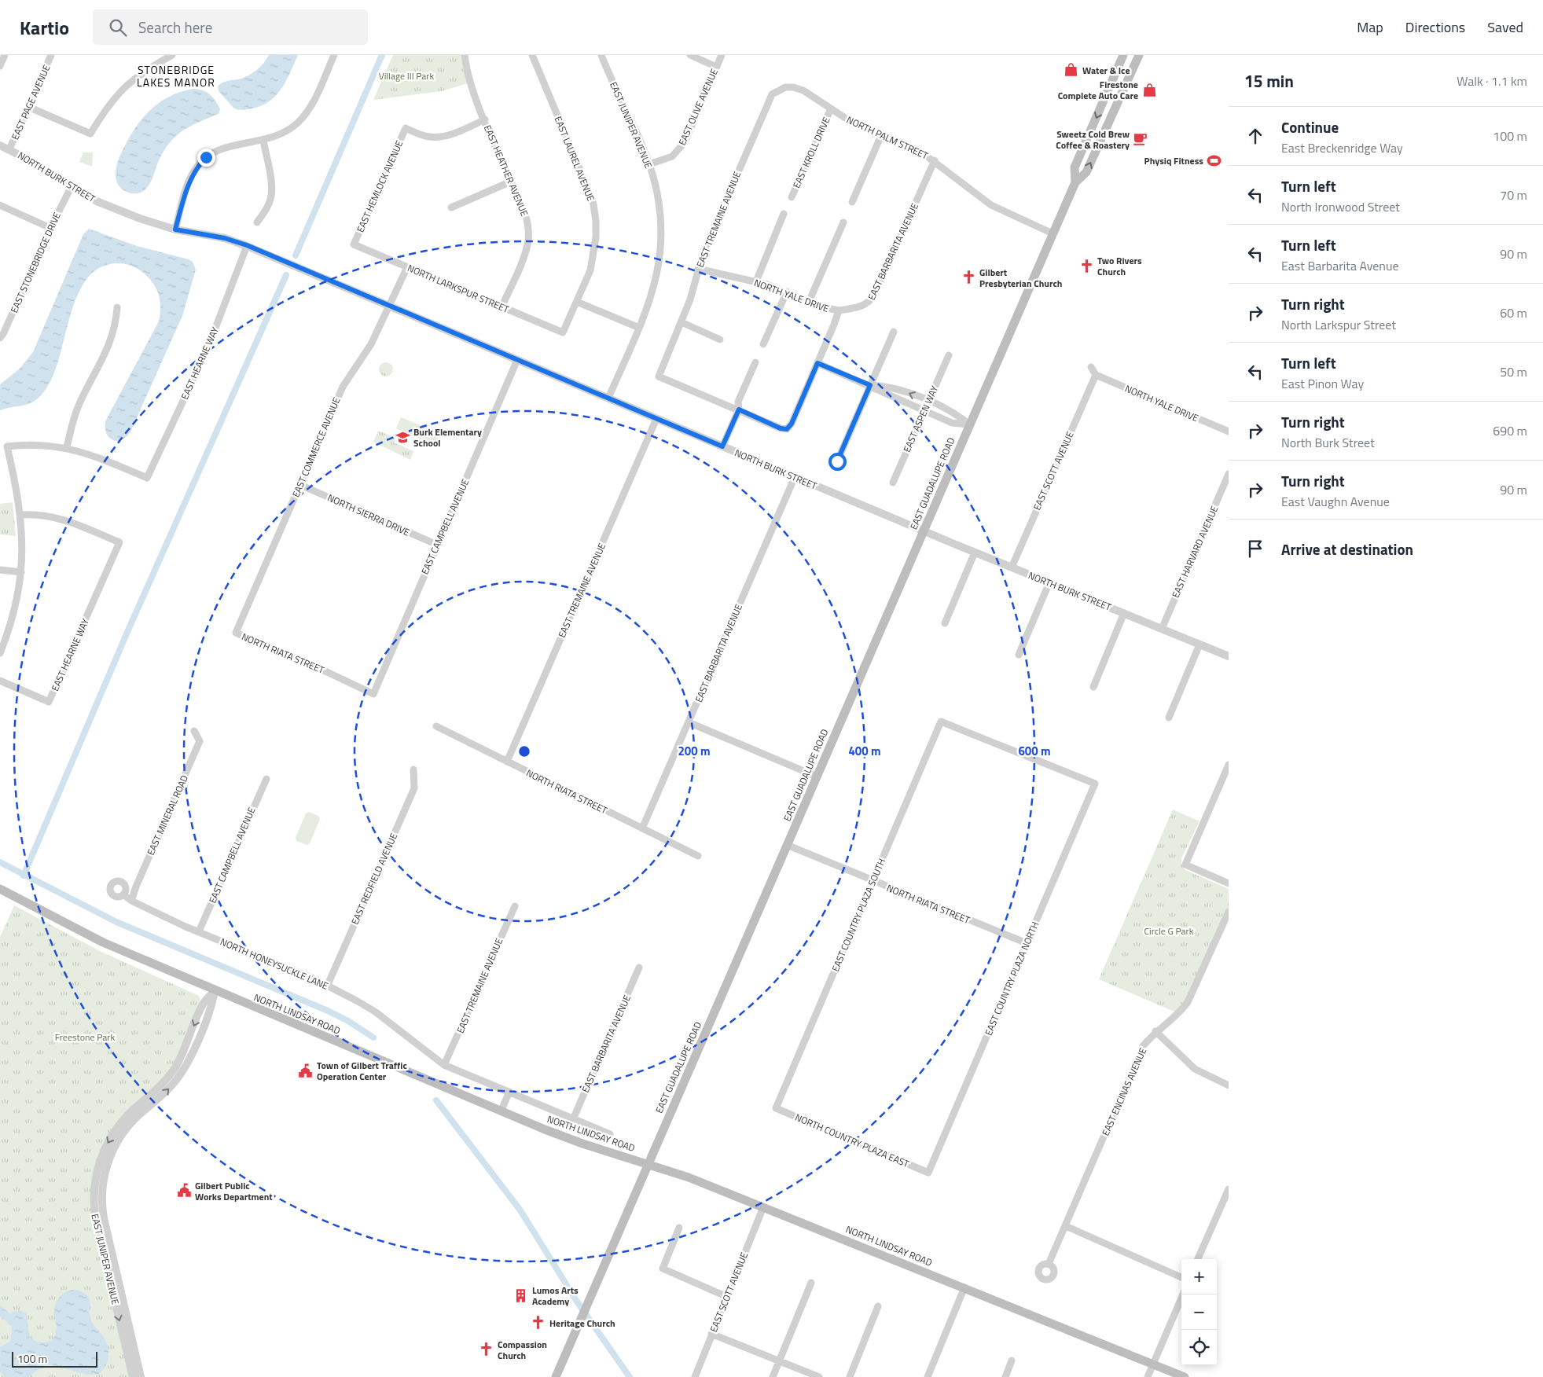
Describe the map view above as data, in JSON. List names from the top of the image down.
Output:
{
  "streets": {
    "main road": ["EAST GUADALUPE ROAD", "NORTH LINDSAY ROAD"],
    "street": [
      "EAST PAGE AVENUE",
      "EAST OLIVE AVENUE",
      "EAST JUNIPER AVENUE",
      "NORTH PALM STREET",
      "EAST KROLL DRIVE",
      "EAST LAUREL AVENUE",
      "EAST HEATHER AVENUE",
      "NORTH BURK STREET",
      "EAST HEMLOCK AVENUE",
      "EAST TREMAINE AVENUE",
      "EAST BARBARITA AVENUE",
      "EAST STONEBRIDGE DRIVE",
      "NORTH LARKSPUR STREET",
      "NORTH YALE DRIVE",
      "EAST HEARNE WAY",
      "EAST ASPEN WAY",
      "EAST COMMERCE AVENUE",
      "EAST SCOTT AVENUE",
      "NORTH SIERRA DRIVE",
      "EAST CAMPBELL AVENUE",
      "EAST HARVARD AVENUE",
      "NORTH RIATA STREET",
      "EAST MINERAL ROAD",
      "EAST REDFIELD AVENUE",
      "EAST COUNTRY PLAZA SOUTH",
      "NORTH HONEYSUCKLE LANE",
      "EAST COUNTRY PLAZA NORTH",
      "EAST ENCINAS AVENUE",
      "NORTH COUNTRY PLAZA EAST"
    ]
  },
  "crossings": [
    ["EAST PAGE AVENUE", "NORTH BURK STREET"],
    ["EAST OLIVE AVENUE", "EAST JUNIPER AVENUE"],
    ["EAST JUNIPER AVENUE", "NORTH BURK STREET"],
    ["EAST JUNIPER AVENUE", "NORTH LINDSAY ROAD"],
    ["NORTH PALM STREET", "EAST KROLL DRIVE"],
    ["NORTH PALM STREET", "EAST TREMAINE AVENUE"],
    ["NORTH PALM STREET", "EAST BARBARITA AVENUE"],
    ["NORTH PALM STREET", "EAST GUADALUPE ROAD"],
    ["EAST LAUREL AVENUE", "NORTH LARKSPUR STREET"],
    ["EAST HEATHER AVENUE", "EAST HEMLOCK AVENUE"],
    ["EAST HEATHER AVENUE", "NORTH LARKSPUR STREET"],
    ["NORTH BURK STREET", "EAST TREMAINE AVENUE"],
    ["NORTH BURK STREET", "EAST BARBARITA AVENUE"],
    ["NORTH BURK STREET", "EAST STONEBRIDGE DRIVE"],
    ["NORTH BURK STREET", "EAST HEARNE WAY"],
    ["NORTH BURK STREET", "EAST COMMERCE AVENUE"],
    ["NORTH BURK STREET", "EAST SCOTT AVENUE"],
    ["NORTH BURK STREET", "EAST GUADALUPE ROAD"],
    ["NORTH BURK STREET", "EAST CAMPBELL AVENUE"],
    ["NORTH BURK STREET", "EAST HARVARD AVENUE"],
    ["EAST HEMLOCK AVENUE", "NORTH LARKSPUR STREET"],
    ["EAST TREMAINE AVENUE", "NORTH YALE DRIVE"],
    ["EAST TREMAINE AVENUE", "NORTH RIATA STREET"],
    ["EAST TREMAINE AVENUE", "NORTH HONEYSUCKLE LANE"],
    ["EAST BARBARITA AVENUE", "NORTH YALE DRIVE"],
    ["EAST BARBARITA AVENUE", "NORTH RIATA STREET"],
    ["EAST BARBARITA AVENUE", "NORTH HONEYSUCKLE LANE"],
    ["NORTH LARKSPUR STREET", "EAST COMMERCE AVENUE"],
    ["NORTH YALE DRIVE", "EAST SCOTT AVENUE"],
    ["EAST COMMERCE AVENUE", "NORTH SIERRA DRIVE"],
    ["EAST COMMERCE AVENUE", "NORTH RIATA STREET"],
    ["EAST SCOTT AVENUE", "NORTH LINDSAY ROAD"],
    ["EAST GUADALUPE ROAD", "NORTH RIATA STREET"],
    ["EAST GUADALUPE ROAD", "NORTH LINDSAY ROAD"],
    ["NORTH SIERRA DRIVE", "EAST CAMPBELL AVENUE"],
    ["EAST CAMPBELL AVENUE", "NORTH RIATA STREET"],
    ["EAST CAMPBELL AVENUE", "NORTH HONEYSUCKLE LANE"],
    ["NORTH RIATA STREET", "EAST COUNTRY PLAZA SOUTH"],
    ["NORTH RIATA STREET", "EAST COUNTRY PLAZA NORTH"],
    ["EAST MINERAL ROAD", "NORTH HONEYSUCKLE LANE"],
    ["EAST REDFIELD AVENUE", "NORTH HONEYSUCKLE LANE"],
    ["EAST COUNTRY PLAZA SOUTH", "EAST COUNTRY PLAZA NORTH"],
    ["EAST COUNTRY PLAZA SOUTH", "NORTH COUNTRY PLAZA EAST"],
    ["EAST COUNTRY PLAZA NORTH", "NORTH COUNTRY PLAZA EAST"]
  ],
  "districts": ["STONEBRIDGE LAKES MANOR"],
  "parks": ["Village III Park", "Circle G Park", "Freestone Park"],
  "places": {
    "shop": ["Water & Ice", "Firestone Complete Auto Care"],
    "cafe": ["Sweetz Cold Brew Coffee & Roastery"],
    "sports": ["Physiq Fitness"],
    "church": [
      "Two Rivers Church",
      "Gilbert Presbyterian Church",
      "Heritage Church",
      "Compassion Church"
    ],
    "school or university": ["Burk Elementary School"],
    "public building": ["Town of Gilbert Traffic Operation Center", "Gilbert Public Works Department"],
    "building": ["Lumos Arts Academy"]
  },
  "scale_bar": "100 m",
  "page": {
    "header": "Kartio",
    "search": "Search here",
    "nav": ["Map", "Directions", "Saved"],
    "heading": ["15 min", "Walk · 1.1 km"],
    "list": [
      ["Continue", "East Breckenridge Way", "100 m"],
      ["Turn left", "North Ironwood Street", "70 m"],
      ["Turn left", "East Barbarita Avenue", "90 m"],
      ["Turn right", "North Larkspur Street", "60 m"],
      ["Turn left", "East Pinon Way", "50 m"],
      ["Turn right", "North Burk Street", "690 m"],
      ["Turn right", "East Vaughn Avenue", "90 m"],
      "Arrive at destination"
    ],
    "map_buttons": ["+", "−"],
    "scale": "100 m"
  },
  "rings": ["200 m", "400 m", "600 m"]
}
